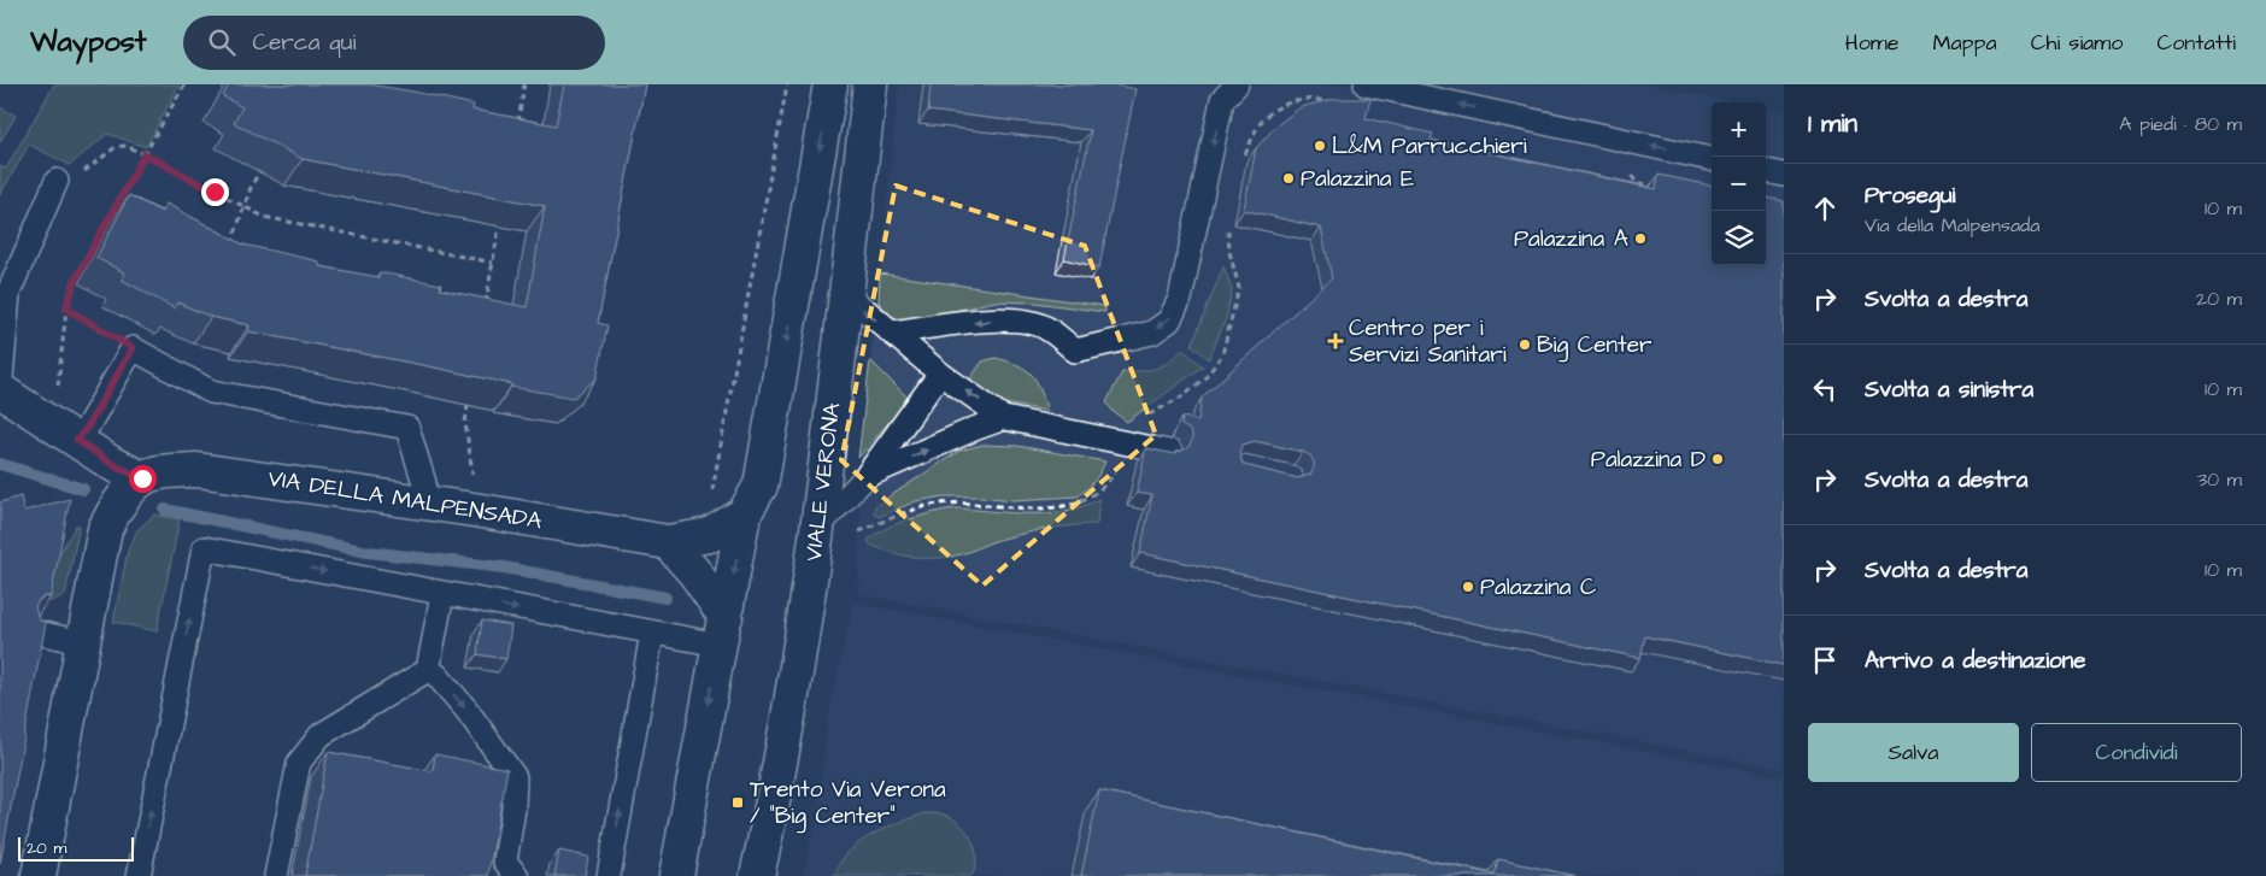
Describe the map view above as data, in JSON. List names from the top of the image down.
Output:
{
  "streets": {
    "street": ["VIALE VERONA", "VIA DELLA MALPENSADA"]
  },
  "one_way": ["VIA DELLA MALPENSADA"],
  "places": {
    "other": [
      "L&M Parrucchieri",
      "Palazzina E",
      "Palazzina A",
      "Big Center",
      "Palazzina D",
      "Palazzina C"
    ],
    "health": ["Centro per i Servizi Sanitari"],
    "transit": ["Trento Via Verona / \"Big Center\""]
  },
  "scale_bar": "20 m",
  "page": {
    "header": "Waypost",
    "search": "Cerca qui",
    "nav": [
      "Home",
      "Mappa",
      "Chi siamo",
      "Contatti"
    ],
    "heading": ["1 min", "A piedi · 80 m"],
    "map_buttons": ["+", "−"],
    "list": [
      ["Prosegui", "Via della Malpensada", "10 m"],
      ["Svolta a destra", "20 m"],
      ["Svolta a sinistra", "10 m"],
      ["Svolta a destra", "30 m"],
      ["Svolta a destra", "10 m"],
      "Arrivo a destinazione"
    ],
    "buttons": ["Salva", "Condividi"],
    "scale": "20 m"
  }
}
